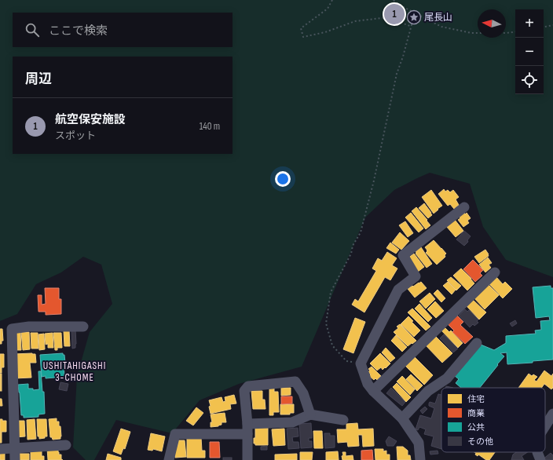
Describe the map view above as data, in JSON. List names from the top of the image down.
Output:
{
  "districts": ["USHITAHIGASHI 3-CHOME"],
  "places": {
    "place": ["尾長山"]
  },
  "legend": [
    "住宅",
    "商業",
    "公共",
    "その他"
  ],
  "north": "left",
  "page": {
    "pins": "1",
    "map_buttons": ["+", "−"],
    "search": "ここで検索",
    "heading": "周辺",
    "list": [
      {
        "mark": "1",
        "name": "航空保安施設",
        "note": "スポット",
        "value": "140 m"
      }
    ]
  }
}
